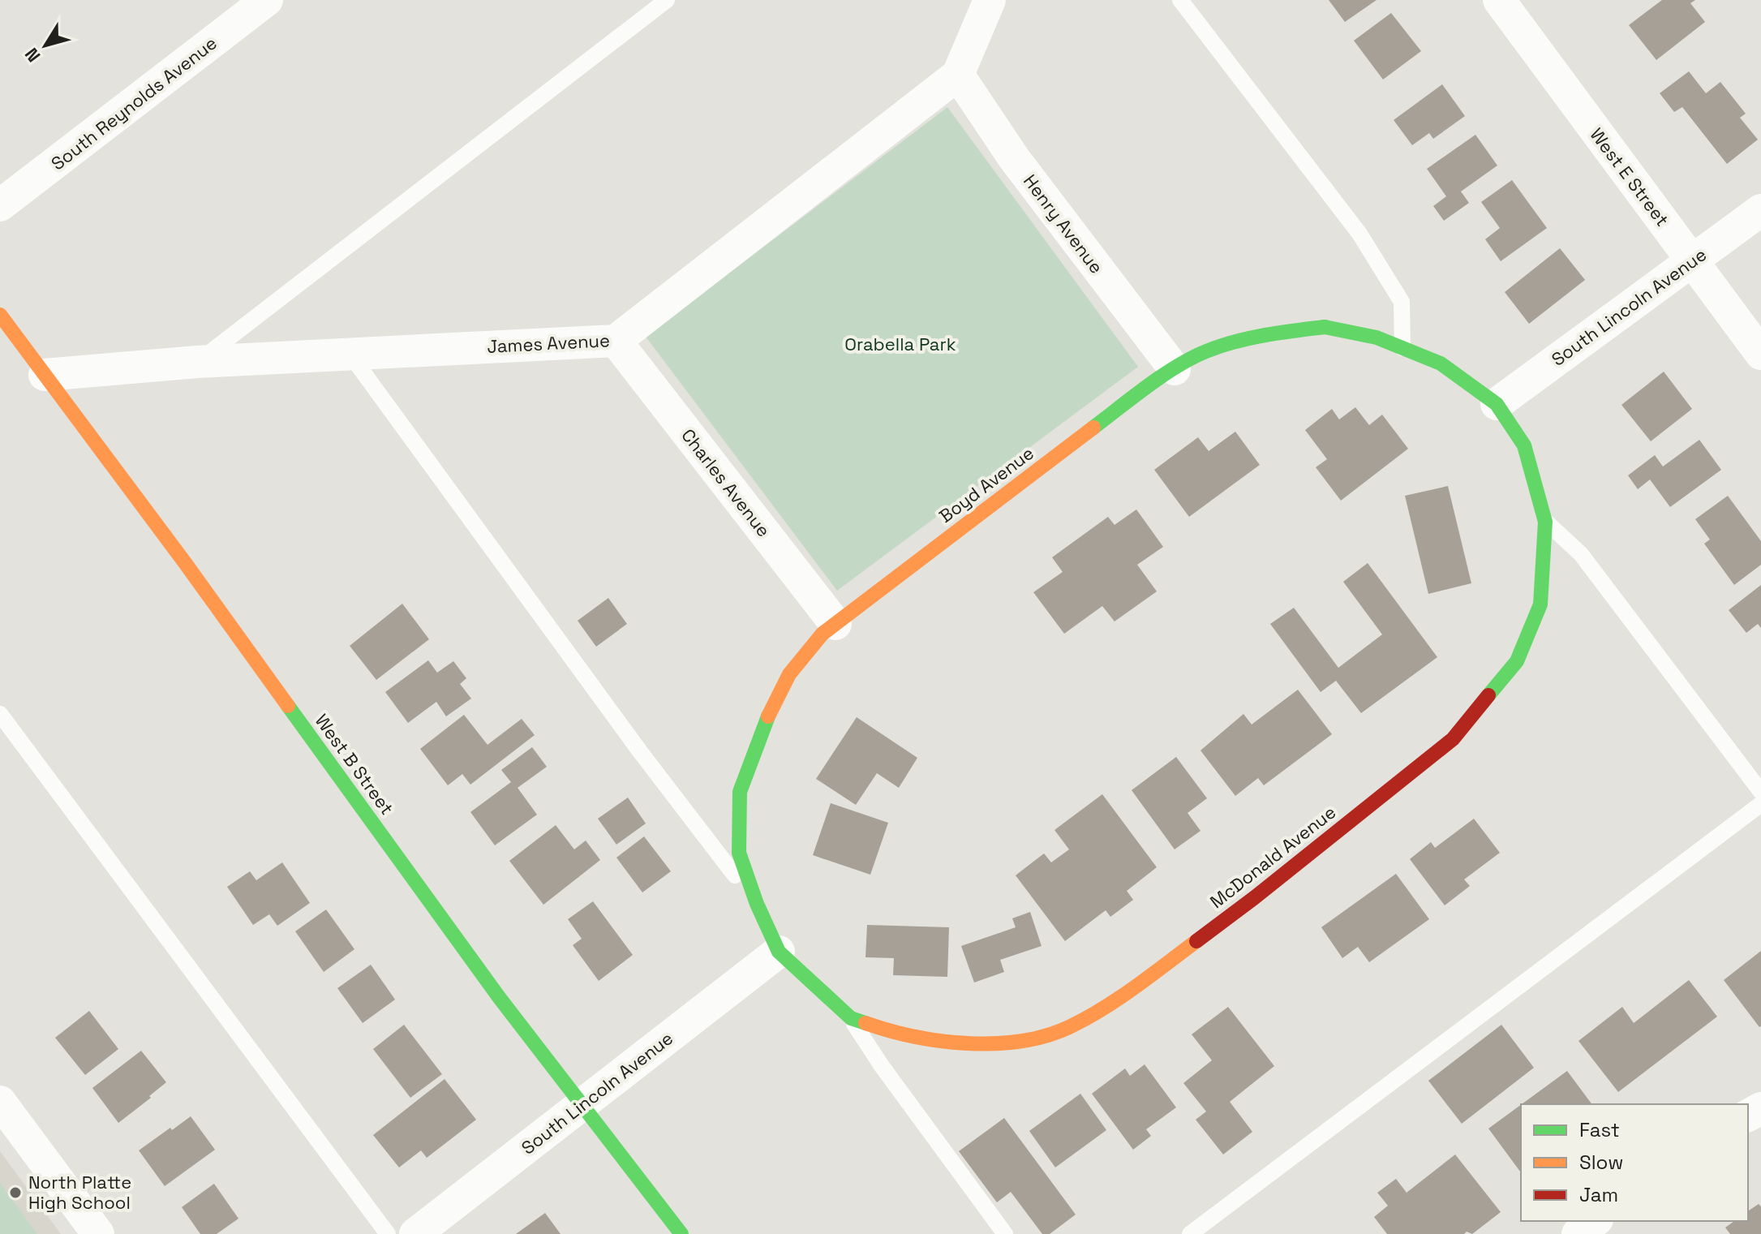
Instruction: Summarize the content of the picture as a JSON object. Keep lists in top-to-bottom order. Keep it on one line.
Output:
{"streets":{"street":["South Reynolds Avenue","West E Street","Henry Avenue","South Lincoln Avenue","James Avenue","Charles Avenue","Boyd Avenue","West B Street","McDonald Avenue"]},"crossings":[["West E Street","South Lincoln Avenue"],["Henry Avenue","James Avenue"],["Henry Avenue","Boyd Avenue"],["South Lincoln Avenue","Boyd Avenue"],["South Lincoln Avenue","West B Street"],["South Lincoln Avenue","McDonald Avenue"],["James Avenue","Charles Avenue"],["James Avenue","West B Street"],["Charles Avenue","Boyd Avenue"],["Boyd Avenue","McDonald Avenue"]],"parks":["Orabella Park"],"places":["North Platte High School"],"legend":["Fast","Slow","Jam"],"north":"bottom left"}
